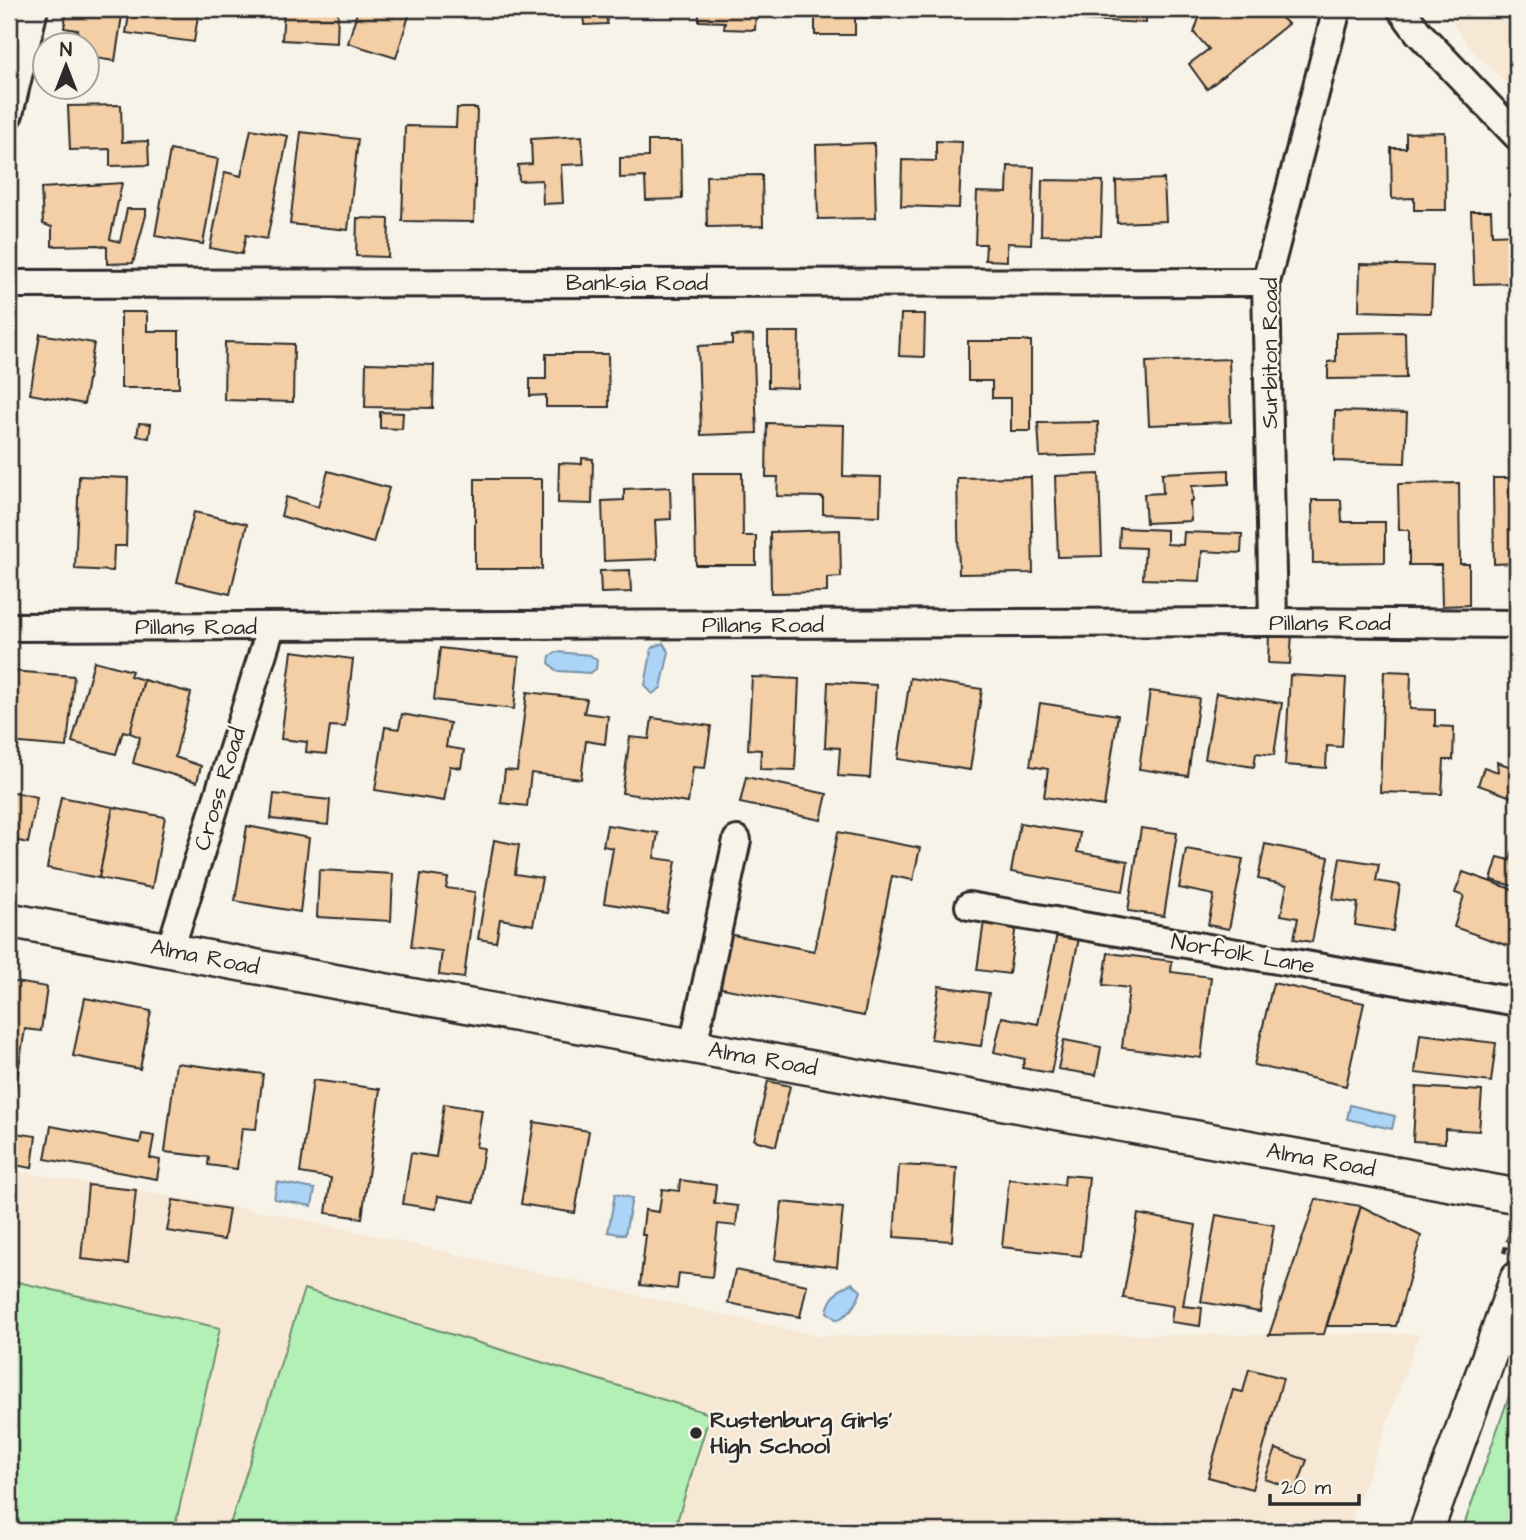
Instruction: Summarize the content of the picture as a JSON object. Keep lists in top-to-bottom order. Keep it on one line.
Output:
{"streets":{"street":["Banksia Road","Surbiton Road","Pillans Road","Cross Road","Norfolk Lane","Alma Road"]},"crossings":[["Banksia Road","Surbiton Road"],["Surbiton Road","Pillans Road"],["Pillans Road","Cross Road"],["Cross Road","Alma Road"]],"places":["Rustenburg Girls' High School"],"scale_bar":"20 m","north":"top"}
